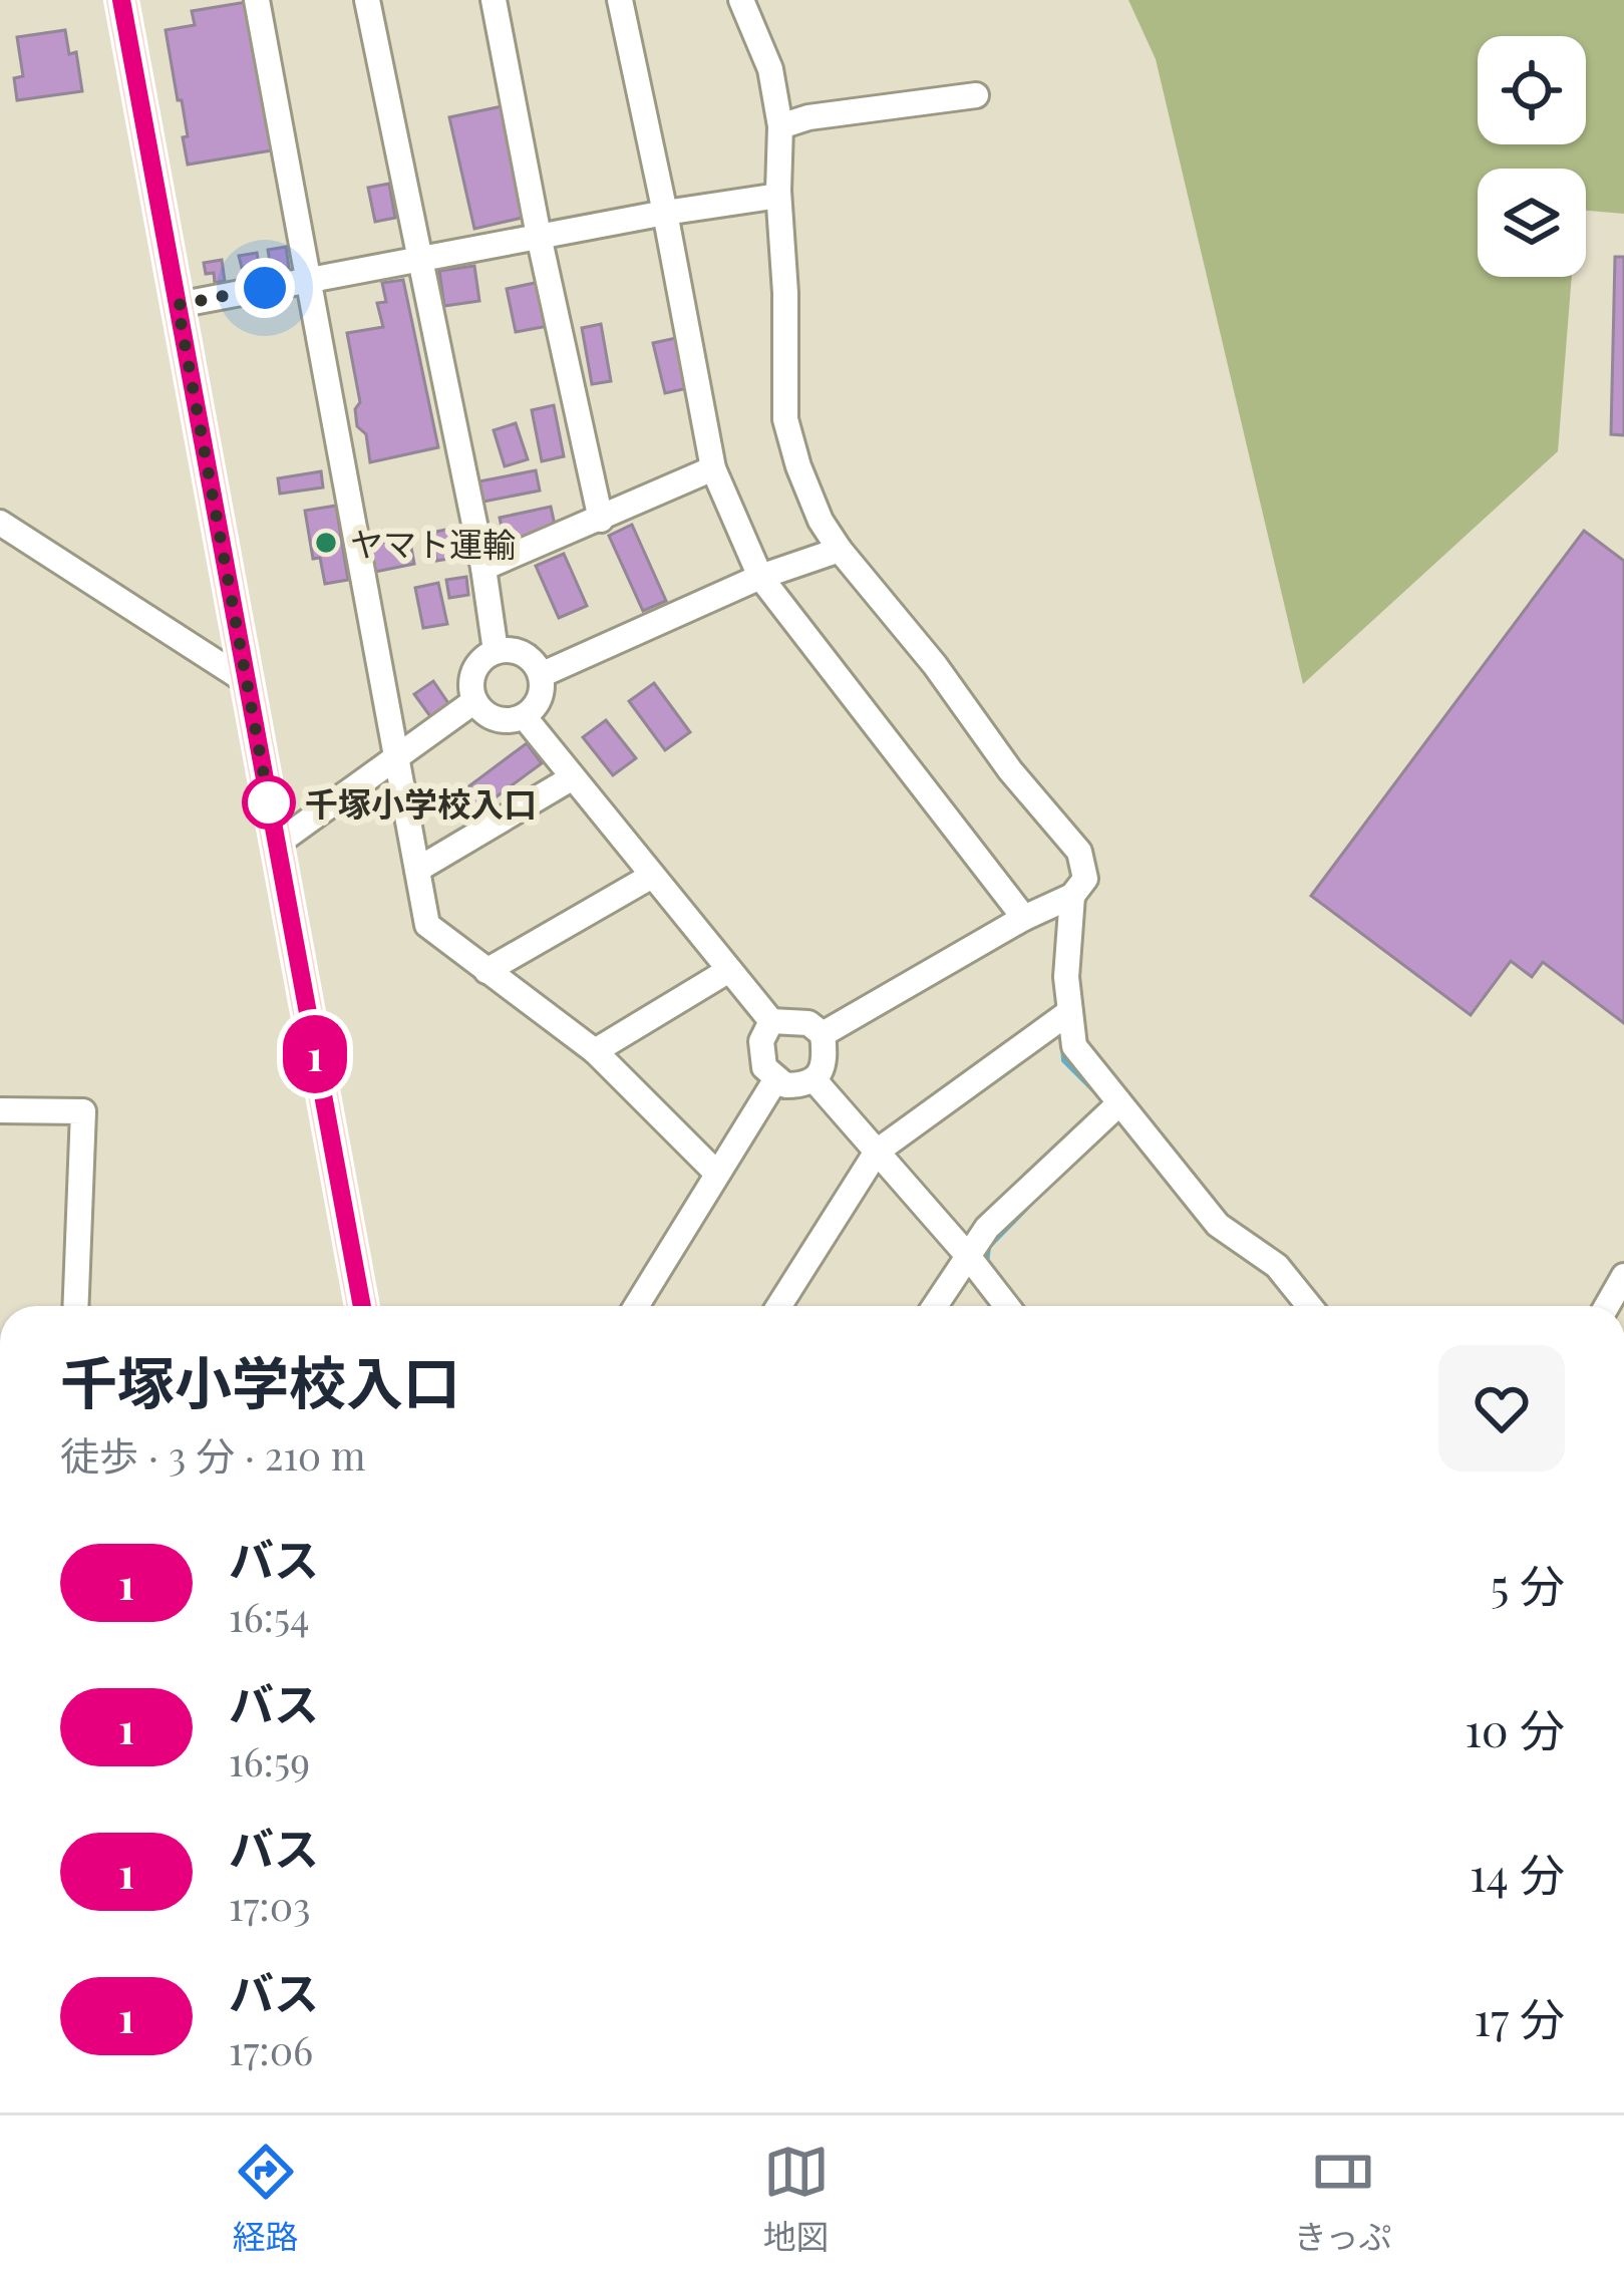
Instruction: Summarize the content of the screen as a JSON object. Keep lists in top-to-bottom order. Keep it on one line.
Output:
{"places":["ヤマト運輸","千塚小学校入口"],"lines":["bus line 1"],"page":{"on_map":"1","heading":["千塚小学校入口","徒歩 · 3 分 · 210 m"],"list":[{"mark":"1","name":"バス","note":"16:54","value":"5 分"},{"mark":"1","name":"バス","note":"16:59","value":"10 分"},{"mark":"1","name":"バス","note":"17:03","value":"14 分"},{"mark":"1","name":"バス","note":"17:06","value":"17 分"}],"tabs":["経路","地図","きっぷ"]}}
